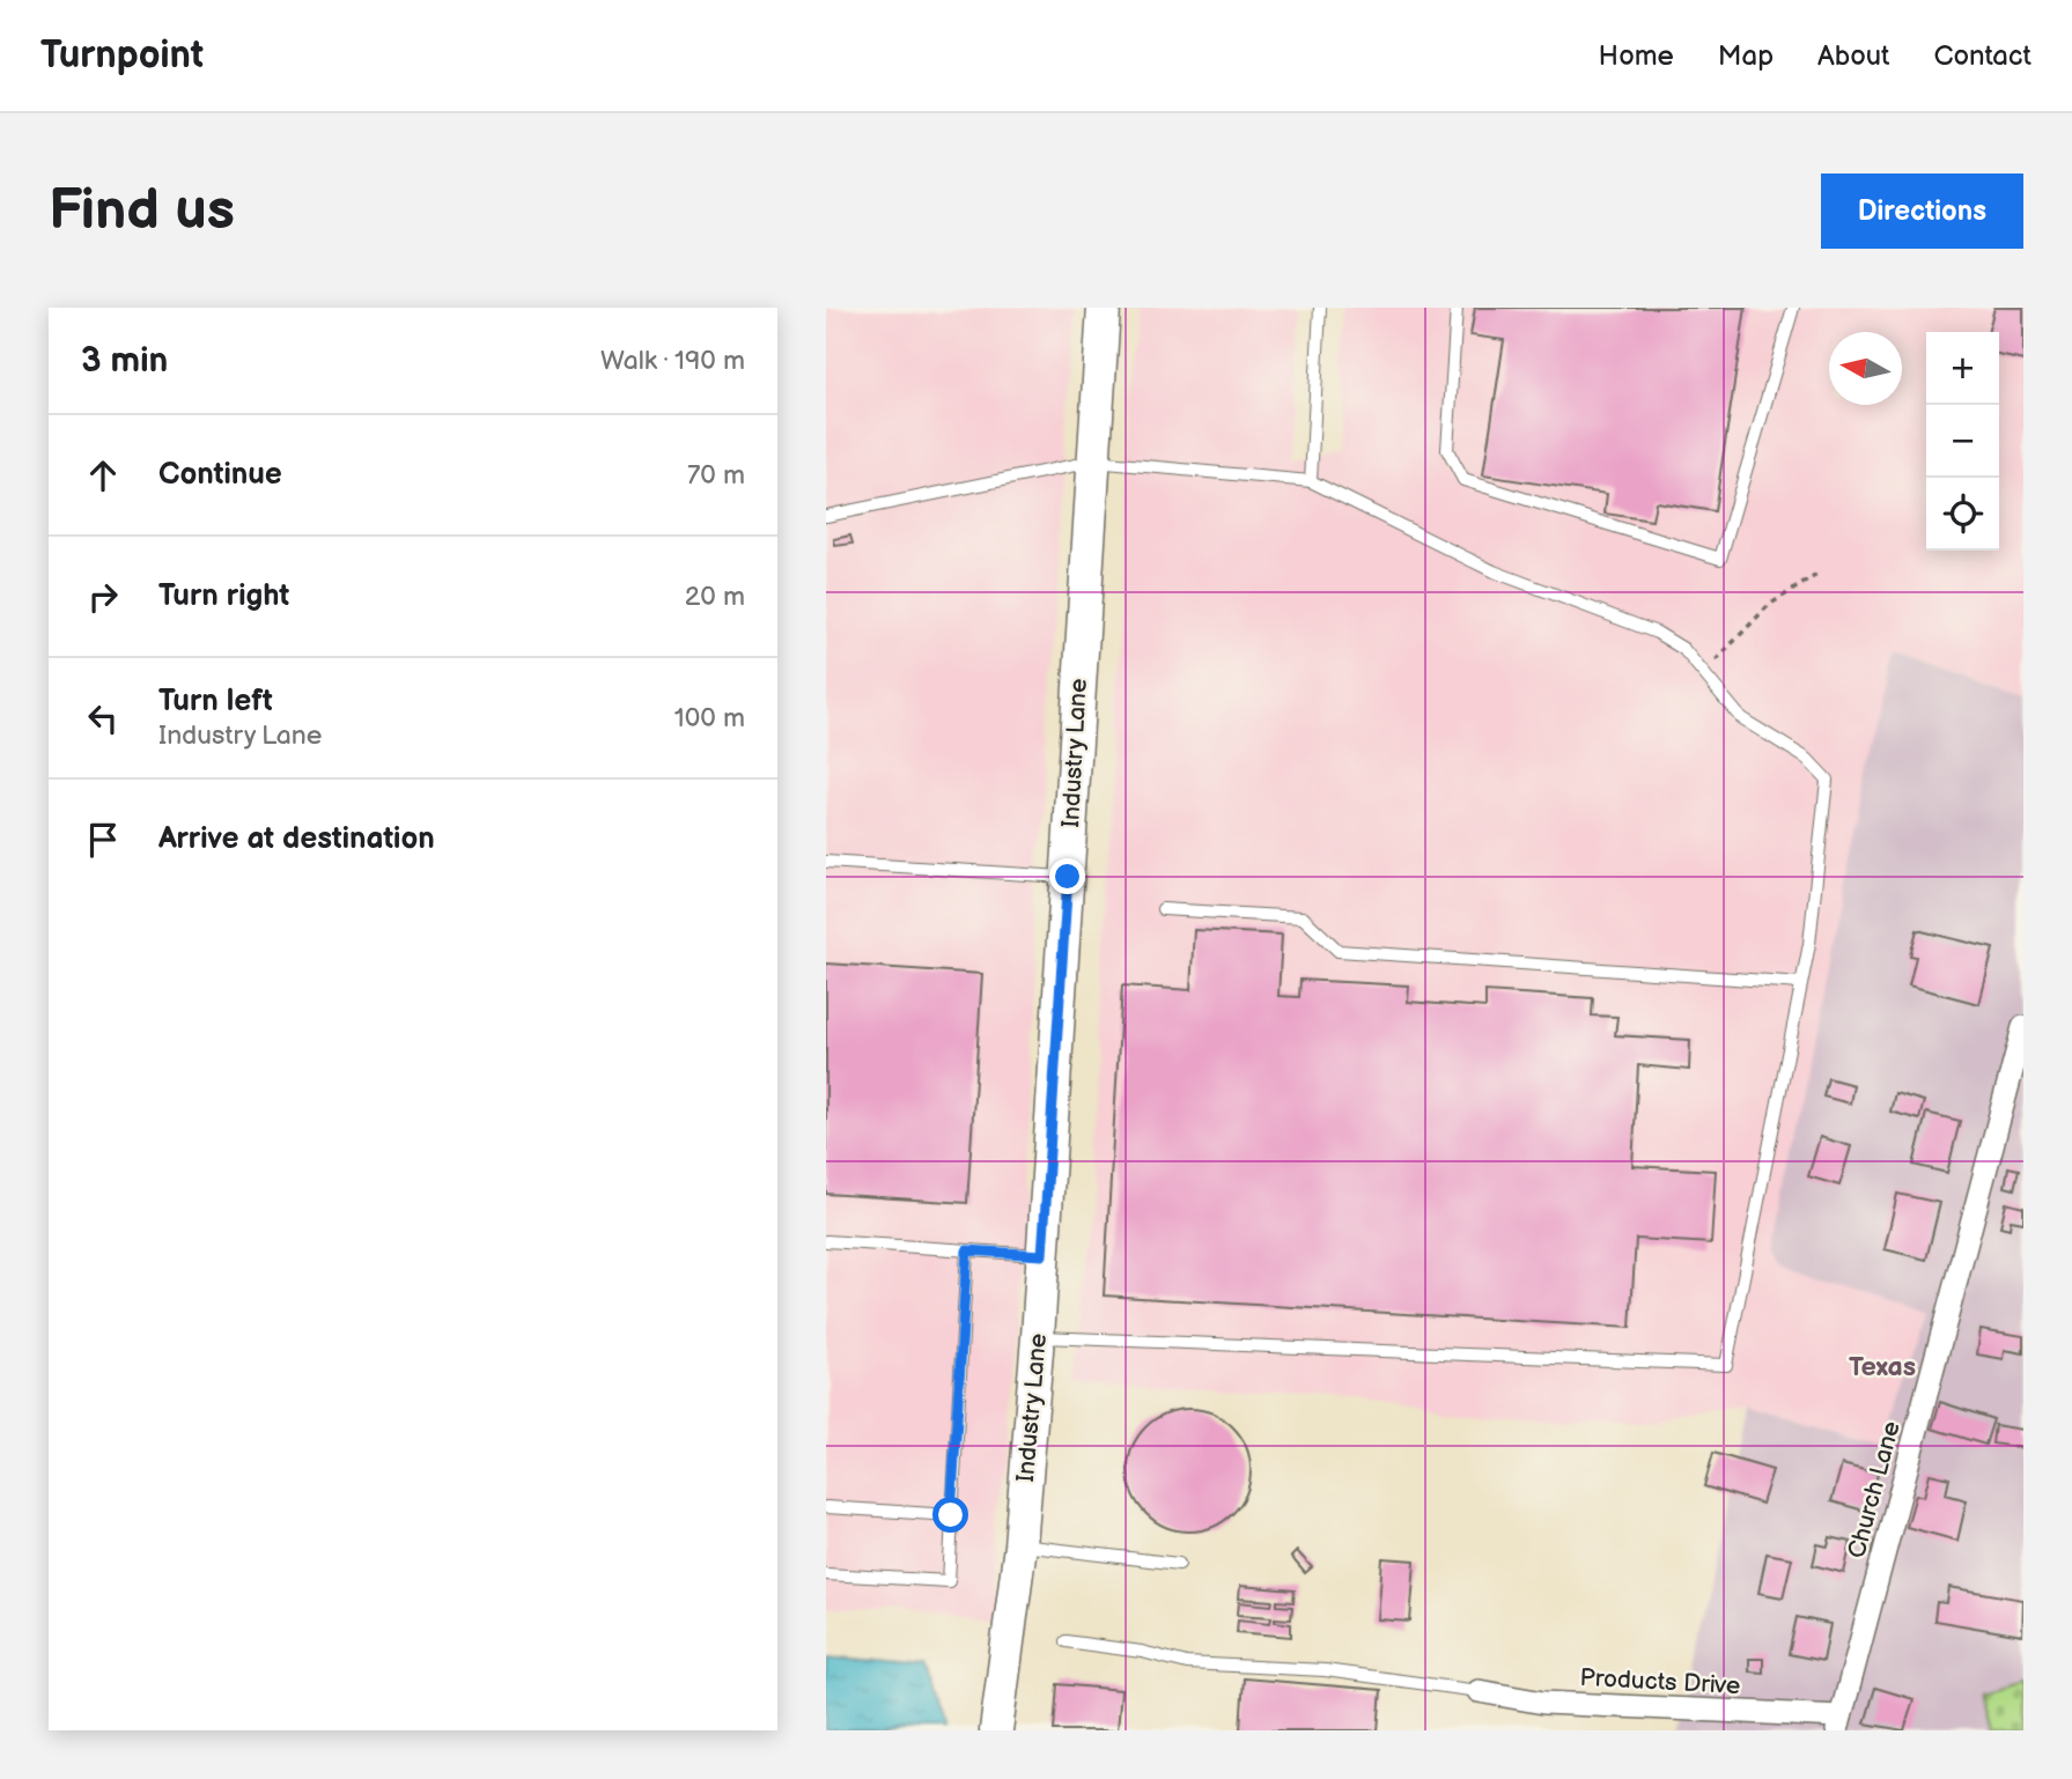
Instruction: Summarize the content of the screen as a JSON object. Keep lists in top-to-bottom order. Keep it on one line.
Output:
{"streets":{"street":["Industry Lane","Church Lane","Products Drive"]},"crossings":[["Church Lane","Products Drive"]],"districts":["Texas"],"north":"left","page":{"header":"Turnpoint","nav":["Home","Map","About","Contact"],"buttons":"Directions","title":"Find us","heading":["3 min","Walk · 190 m"],"map_buttons":["+","−"],"list":[["Continue","70 m"],["Turn right","20 m"],["Turn left","Industry Lane","100 m"],"Arrive at destination"]}}
